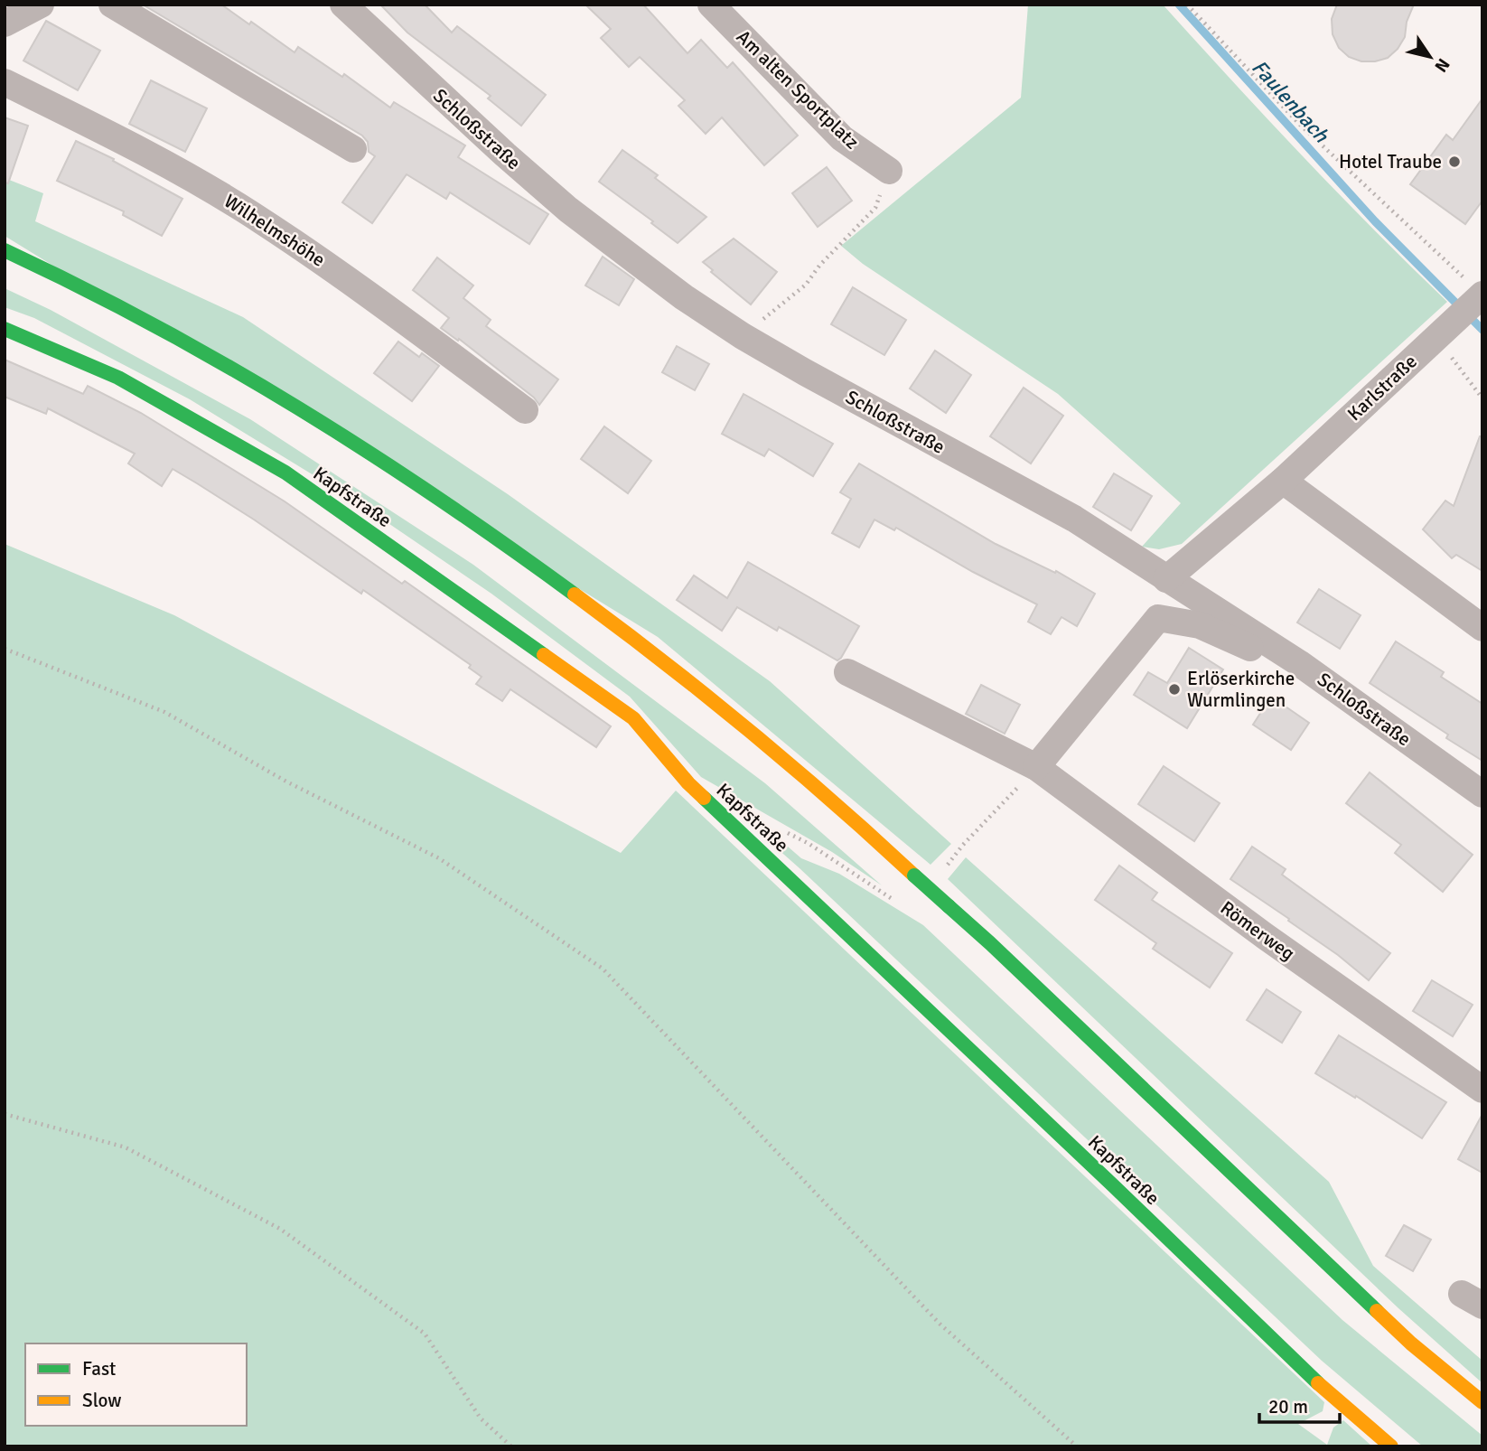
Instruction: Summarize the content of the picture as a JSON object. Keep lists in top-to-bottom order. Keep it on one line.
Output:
{"streets":{"main road":["Kapfstraße"],"street":["Am alten Sportplatz","Schloßstraße","Wilhelmshöhe","Karlstraße","Römerweg"]},"crossings":[["Schloßstraße","Karlstraße"]],"water":["Faulenbach"],"places":["Hotel Traube","Erlöserkirche Wurmlingen"],"legend":["Fast","Slow"],"scale_bar":"20 m","north":"bottom right"}
